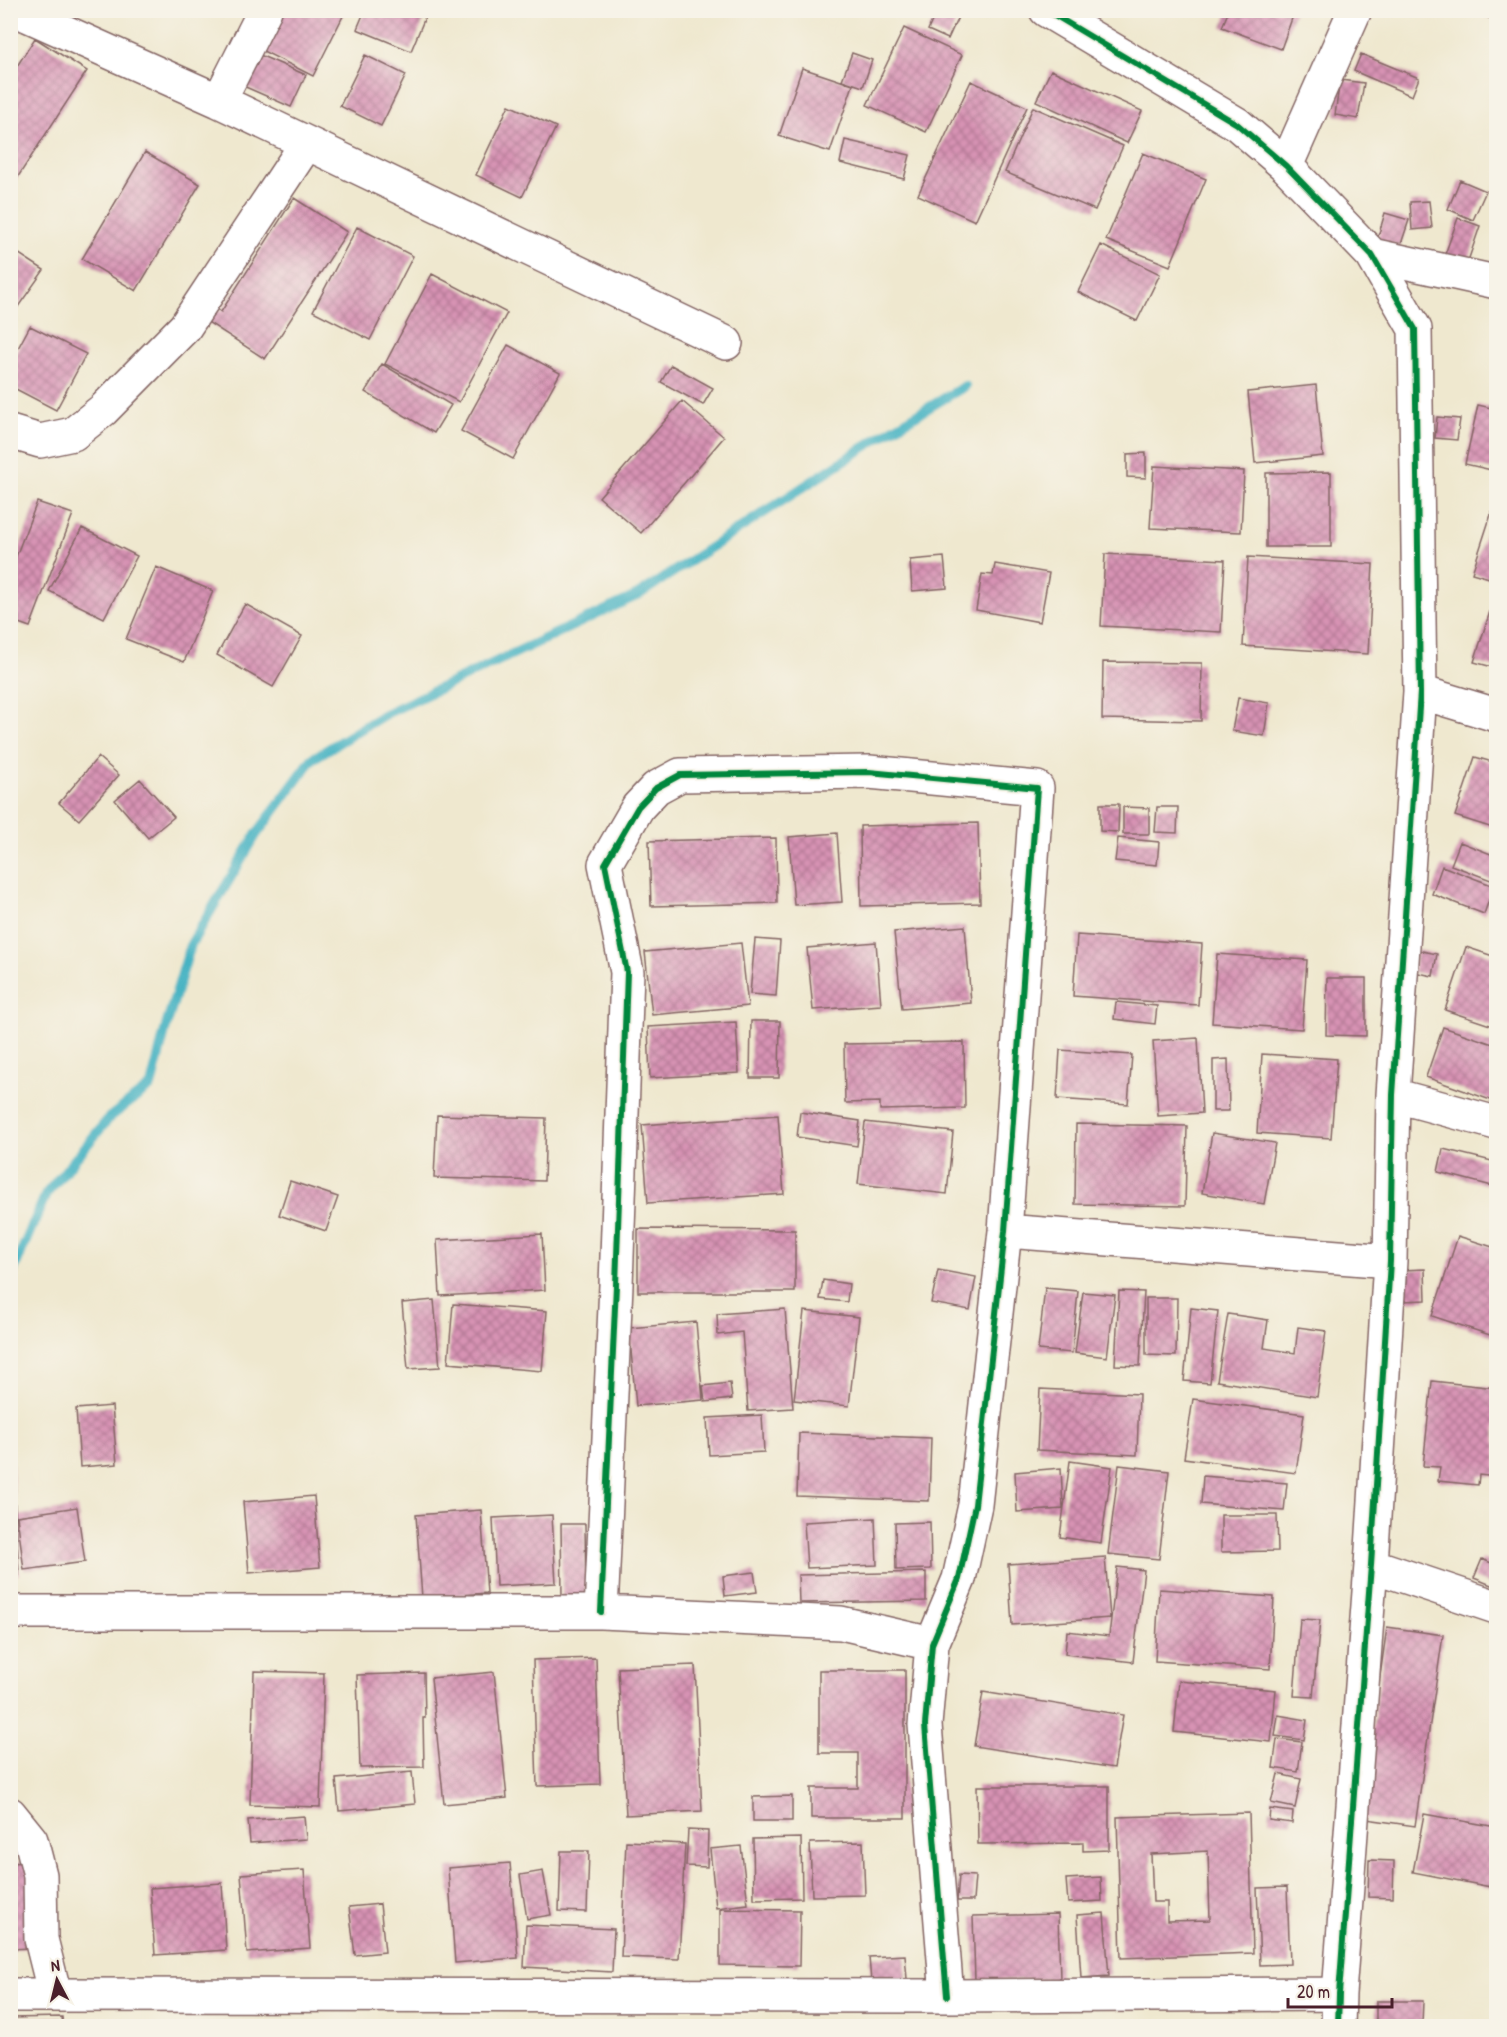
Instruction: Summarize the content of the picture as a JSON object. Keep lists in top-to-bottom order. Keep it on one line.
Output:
{"scale_bar":"20 m","north":"top"}
